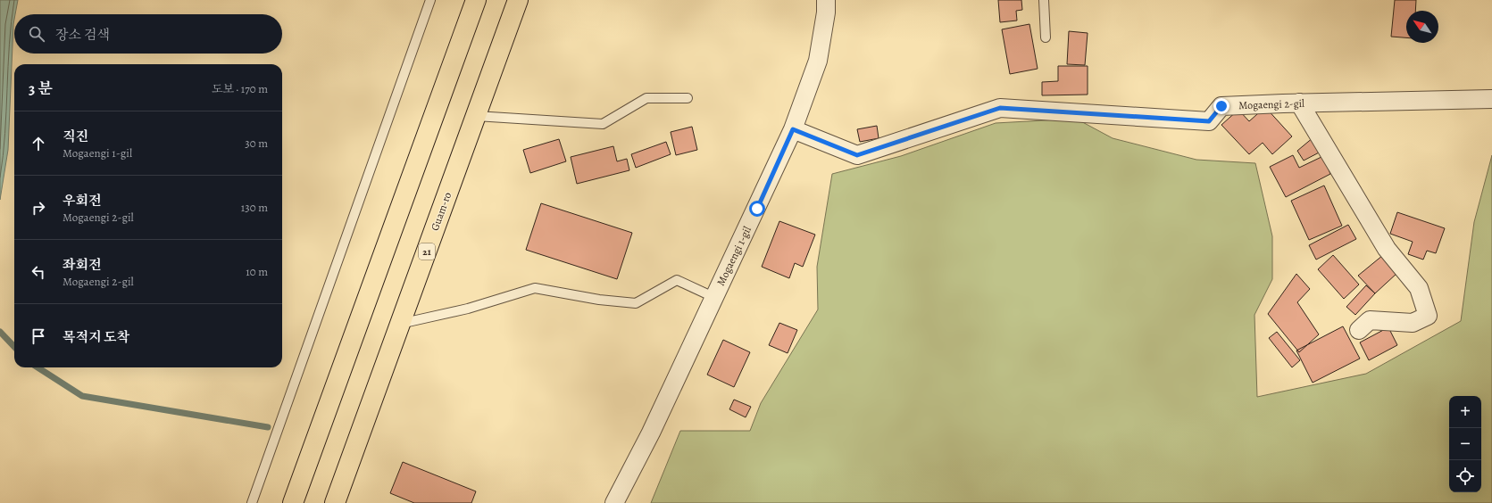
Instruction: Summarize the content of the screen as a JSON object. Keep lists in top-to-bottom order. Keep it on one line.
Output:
{"streets":{"main road":["Guam-ro","21"],"street":["Mogaengi 2-gil","Mogaengi 1-gil"]},"crossings":[["Mogaengi 2-gil","Mogaengi 1-gil"]],"north":"top left","page":{"search":"장소 검색","heading":["3 분","도보 · 170 m"],"list":[["직진","Mogaengi 1-gil","30 m"],["우회전","Mogaengi 2-gil","130 m"],["좌회전","Mogaengi 2-gil","10 m"],"목적지 도착"],"map_buttons":["+","−"]}}
